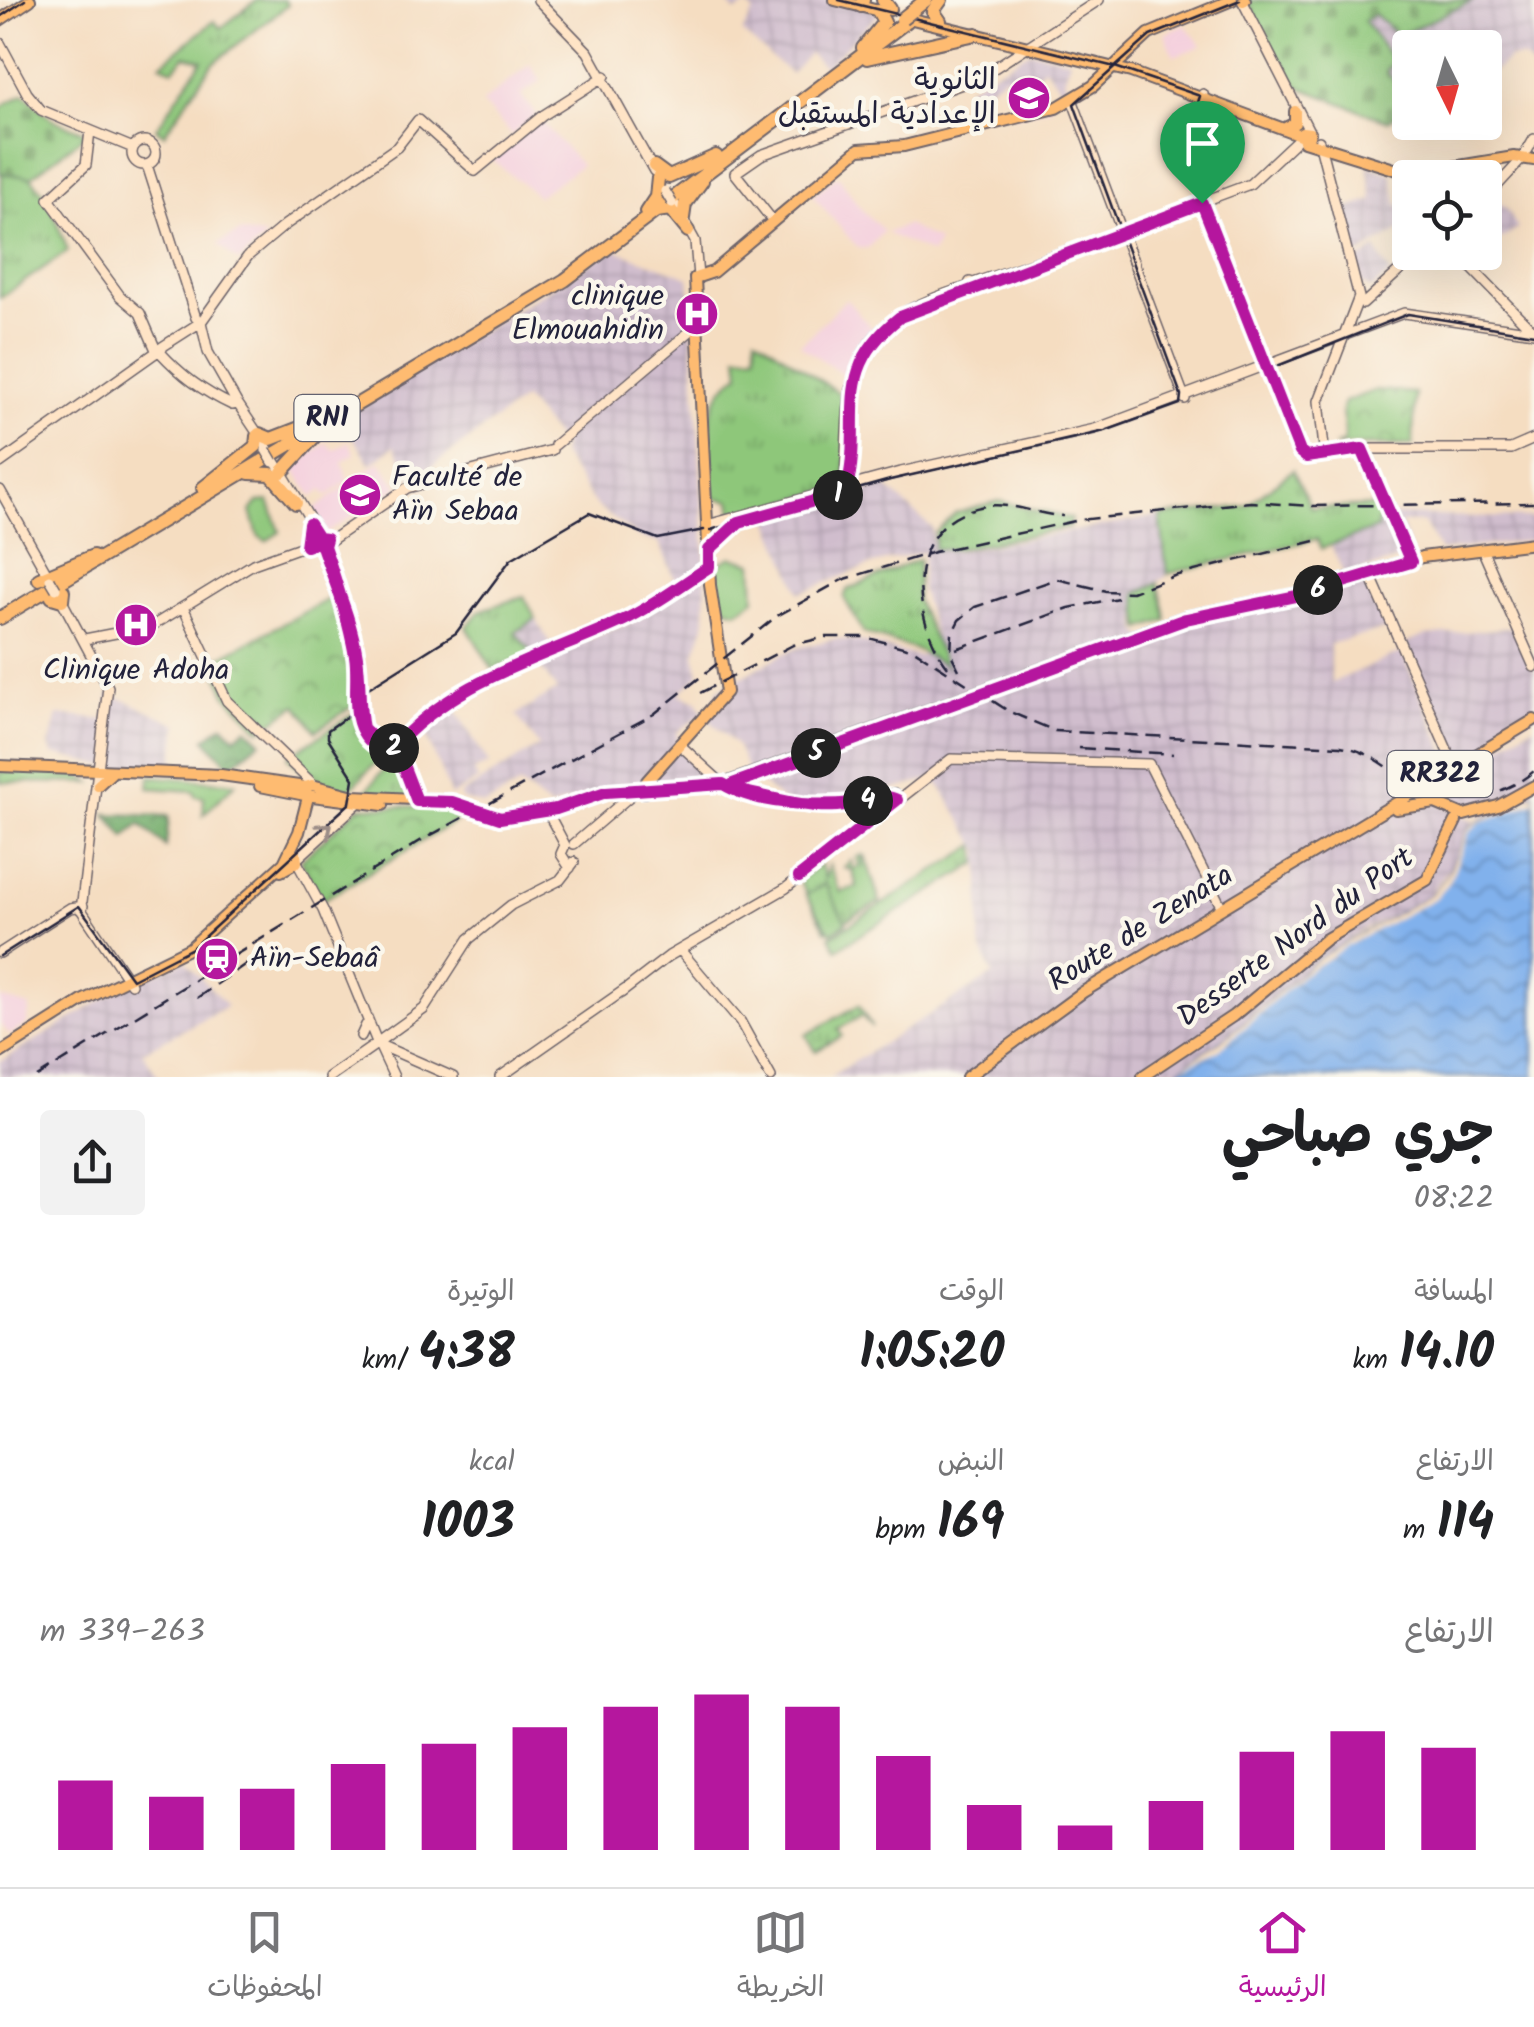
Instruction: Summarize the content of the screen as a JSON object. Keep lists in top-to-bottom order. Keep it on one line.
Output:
{"streets":{"highway":["RN1"],"main road":["RR322","Route de Zenata","Desserte Nord du Port"]},"crossings":[["RR322","Route de Zenata"]],"places":{"school or university":["الثانوية الإعدادية المستقبل","Faculté de Aïn Sebaa"],"hospital":["clinique Elmouahidin","Clinique Adoha"],"station":["Aïn-Sebaâ"]},"north":"bottom","page":{"pins":["1","6","2","5","4"],"heading":["جري صباحي","08:22"],"stats":[["المسافة","14.10 km"],["الوقت","1:05:20"],["الوتيرة","4:38 /km"],["الارتفاع","114 m"],["النبض","169 bpm"],["kcal","1003"]],"chart":["الارتفاع","263–339 m"],"tabs":["الرئيسية","الخريطة","المحفوظات"]}}
